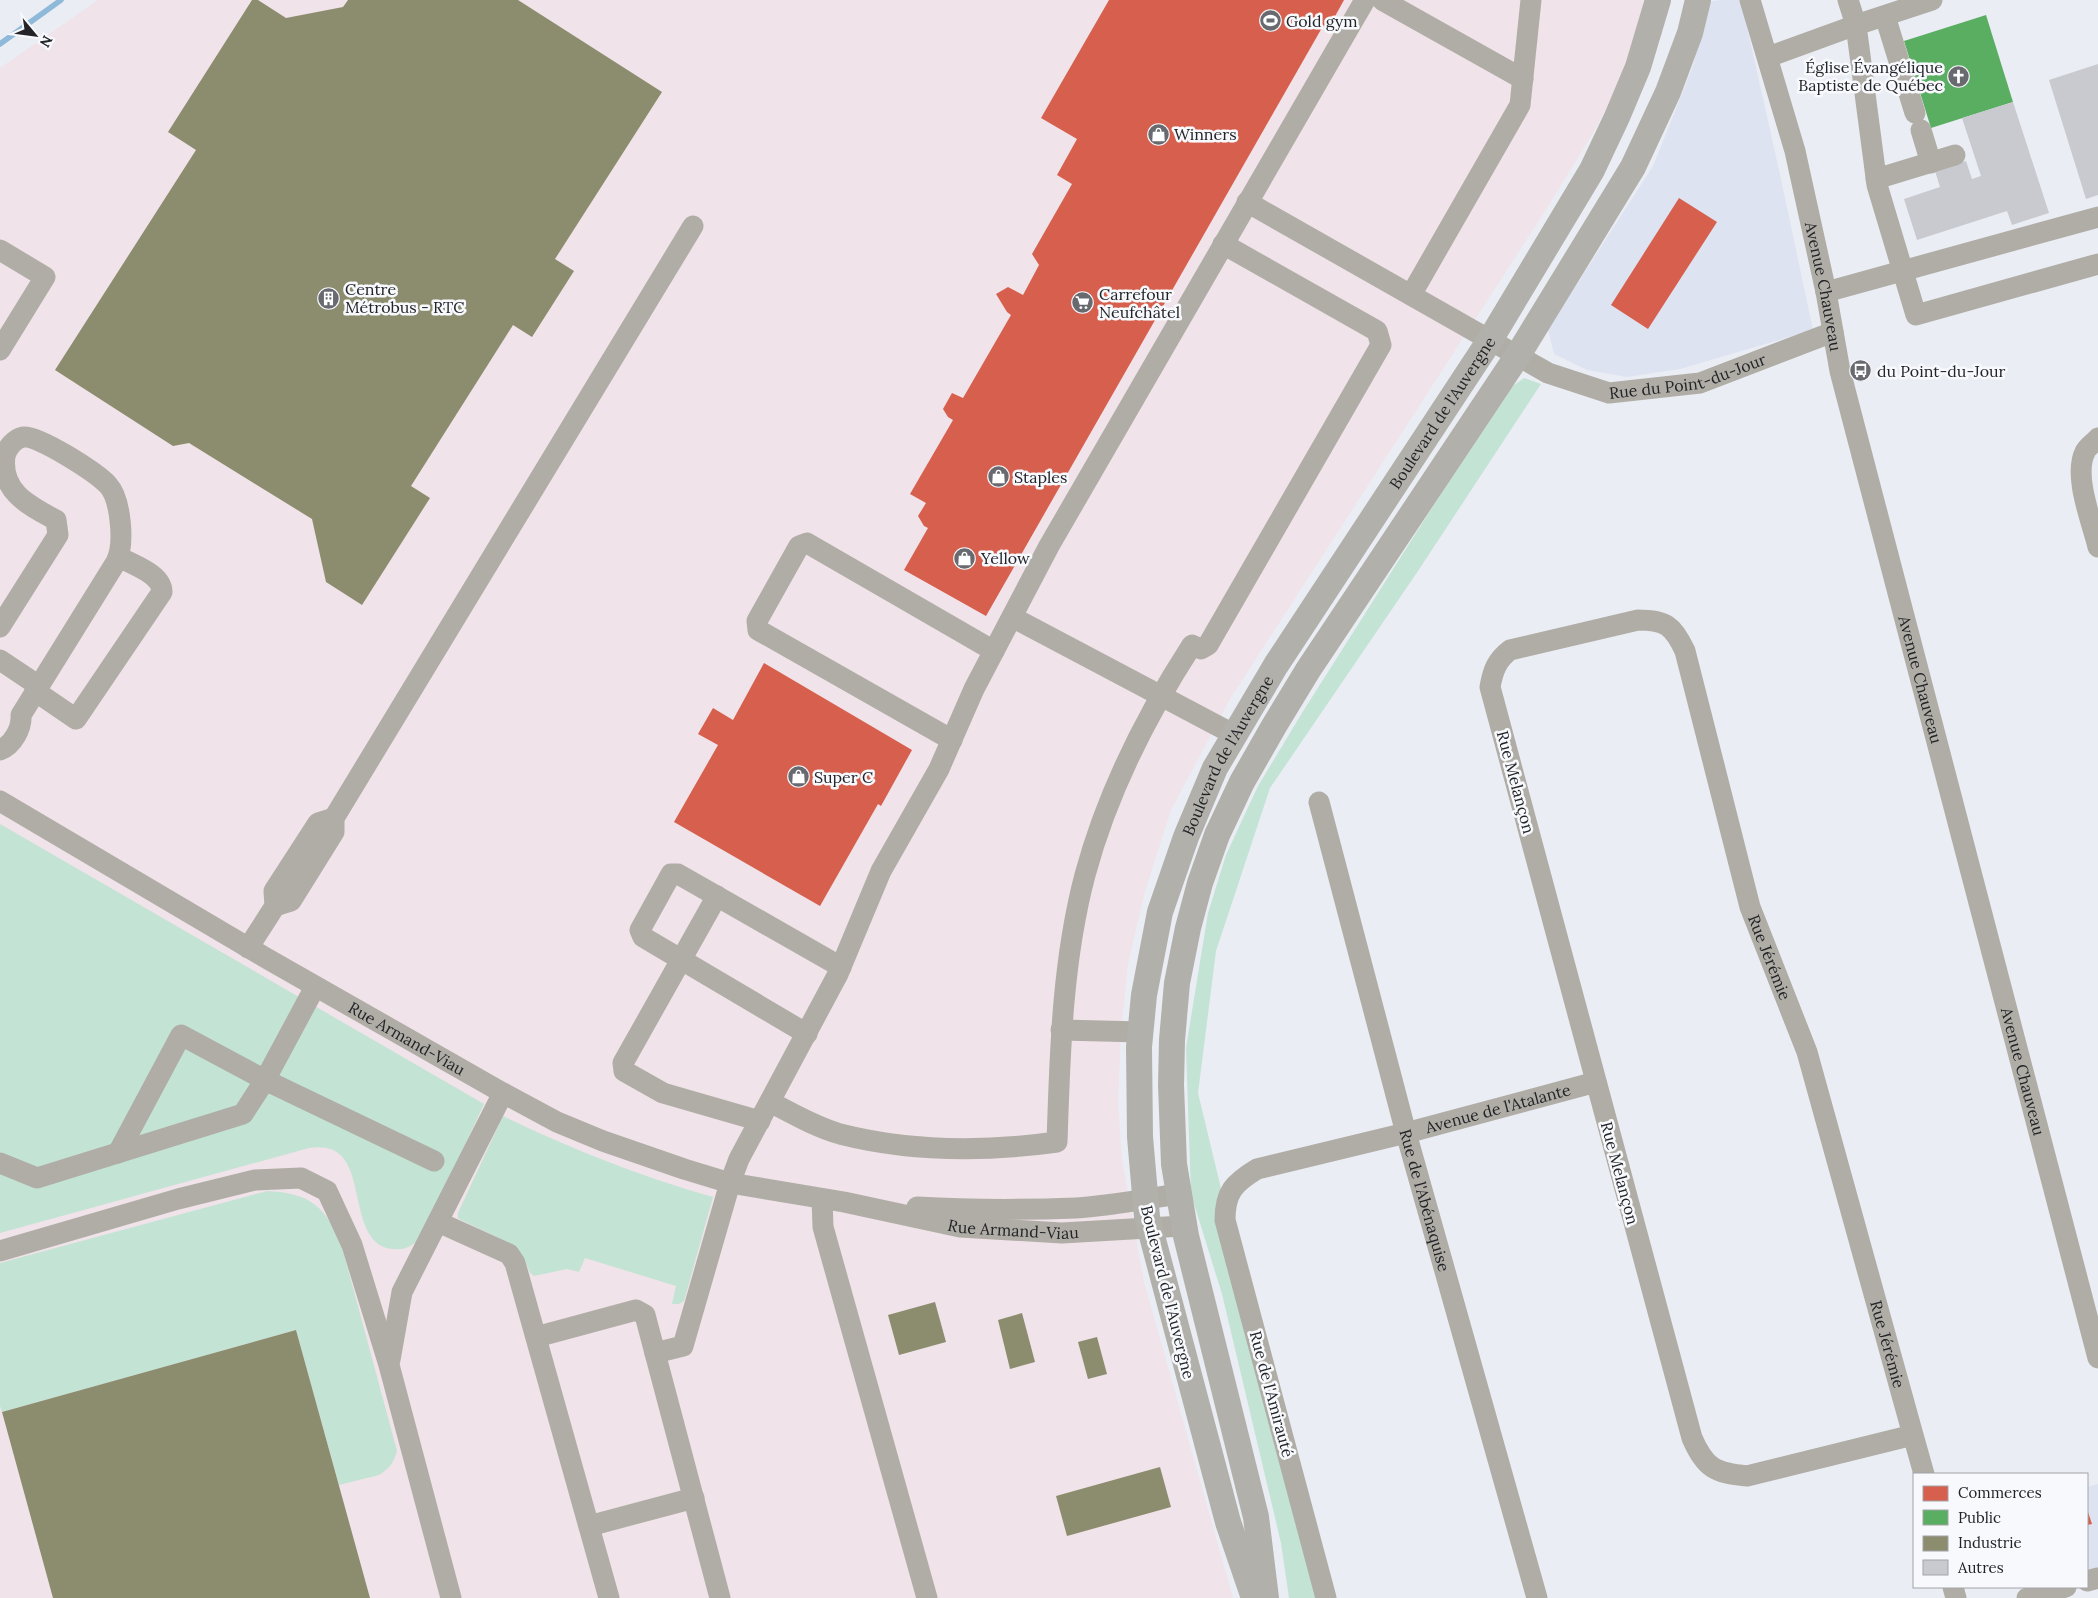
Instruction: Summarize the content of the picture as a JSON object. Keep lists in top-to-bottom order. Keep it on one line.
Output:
{"streets":{"main road":["Boulevard de l'Auvergne"],"street":["Avenue Chauveau","Rue du Point-du-Jour","Rue Melançon","Rue Jérémie","Rue Armand-Viau","Avenue de l'Atalante","Rue de l'Abénaquise","Rue de l'Amirauté"]},"crossings":[["Avenue Chauveau","Rue du Point-du-Jour"],["Rue du Point-du-Jour","Boulevard de l'Auvergne"],["Boulevard de l'Auvergne","Rue Armand-Viau"],["Rue Melançon","Rue Jérémie"],["Rue Melançon","Avenue de l'Atalante"],["Avenue de l'Atalante","Rue de l'Abénaquise"],["Avenue de l'Atalante","Rue de l'Amirauté"]],"places":{"sports":["Gold gym"],"church":["Église Évangélique Baptiste de Québec"],"shop":["Winners","Staples","Yellow","Super C"],"building":["Centre Métrobus - RTC"],"supermarket":["Carrefour Neufchâtel"],"bus stop":["du Point-du-Jour"]},"legend":["Commerces","Public","Industrie","Autres"],"north":"bottom right"}
